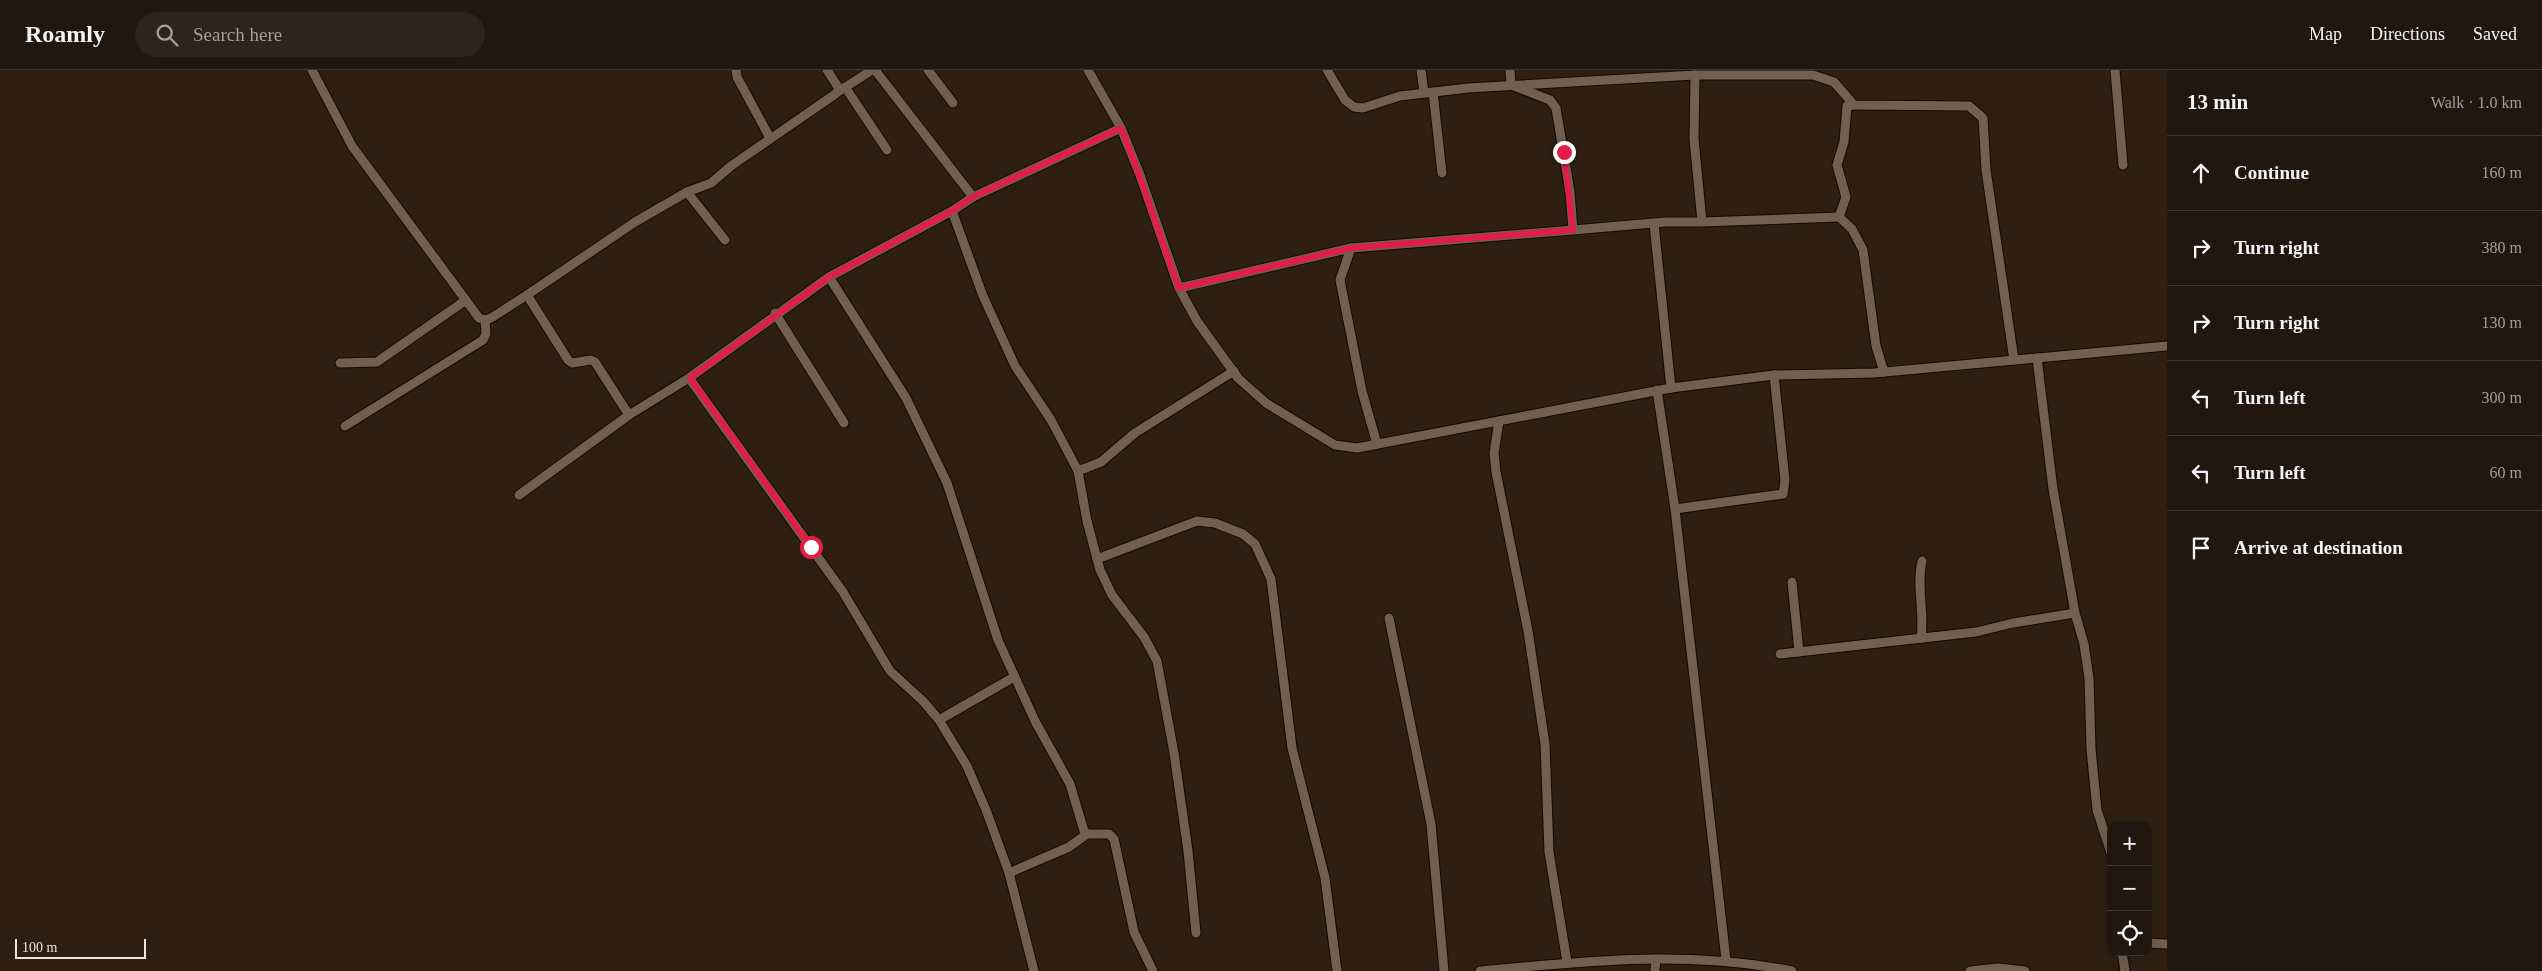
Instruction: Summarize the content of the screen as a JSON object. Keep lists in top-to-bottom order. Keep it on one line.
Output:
{"scale_bar":"100 m","page":{"header":"Roamly","search":"Search here","nav":["Map","Directions","Saved"],"heading":["13 min","Walk · 1.0 km"],"list":[["Continue","160 m"],["Turn right","380 m"],["Turn right","130 m"],["Turn left","300 m"],["Turn left","60 m"],"Arrive at destination"],"map_buttons":["+","−"],"scale":"100 m"}}
